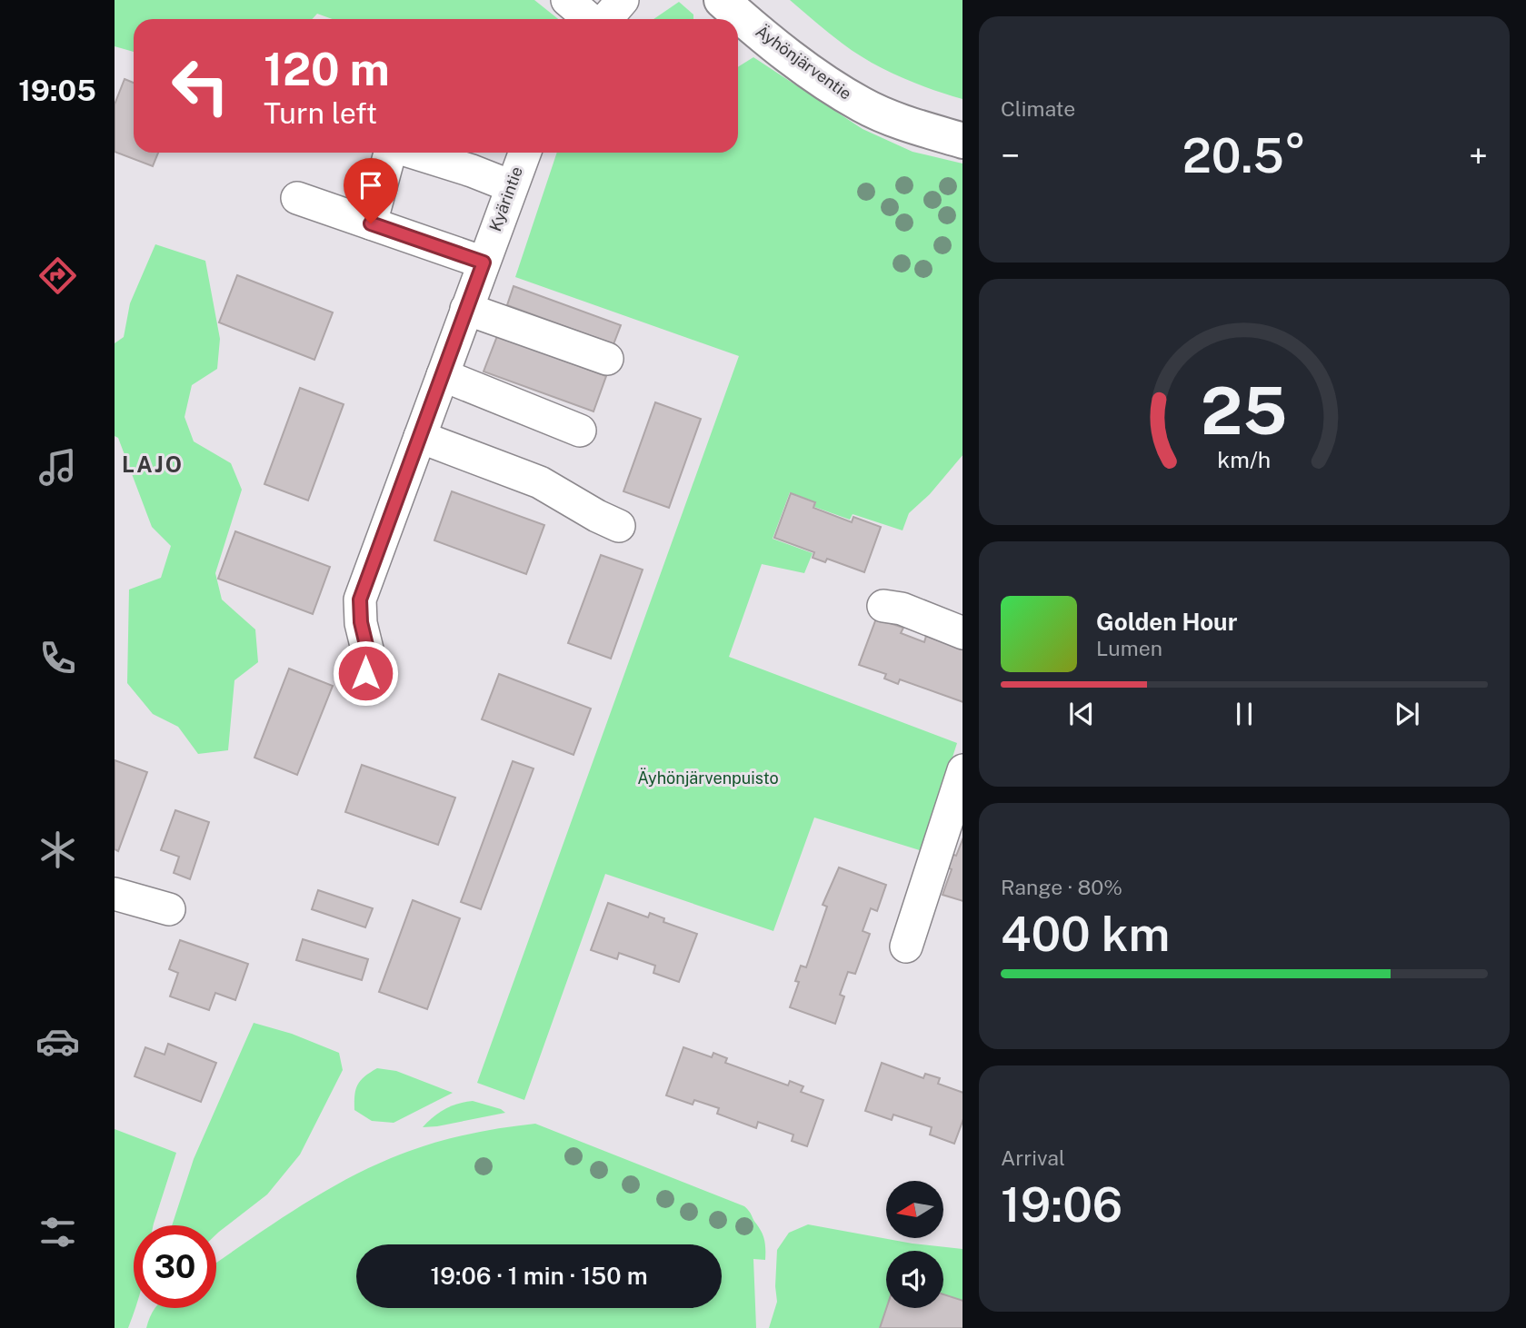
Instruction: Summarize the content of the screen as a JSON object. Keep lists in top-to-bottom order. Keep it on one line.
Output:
{"streets":{"main road":["Äyhönjärventie"],"street":["Kyärintie"]},"districts":["LAJO"],"parks":["Äyhönjärvenpuisto"],"north":"left","page":{"tabs":"19:05","tile":["Climate",["Range · 80%","400 km"],["Arrival","19:06"]],"turn":["120 m","Turn left"],"heat":["−","20.5°","+"],"song":["Golden Hour","Lumen"],"limit":"30","trip":"19:06 · 1 min · 150 m","gauge":["25","km/h"]}}
